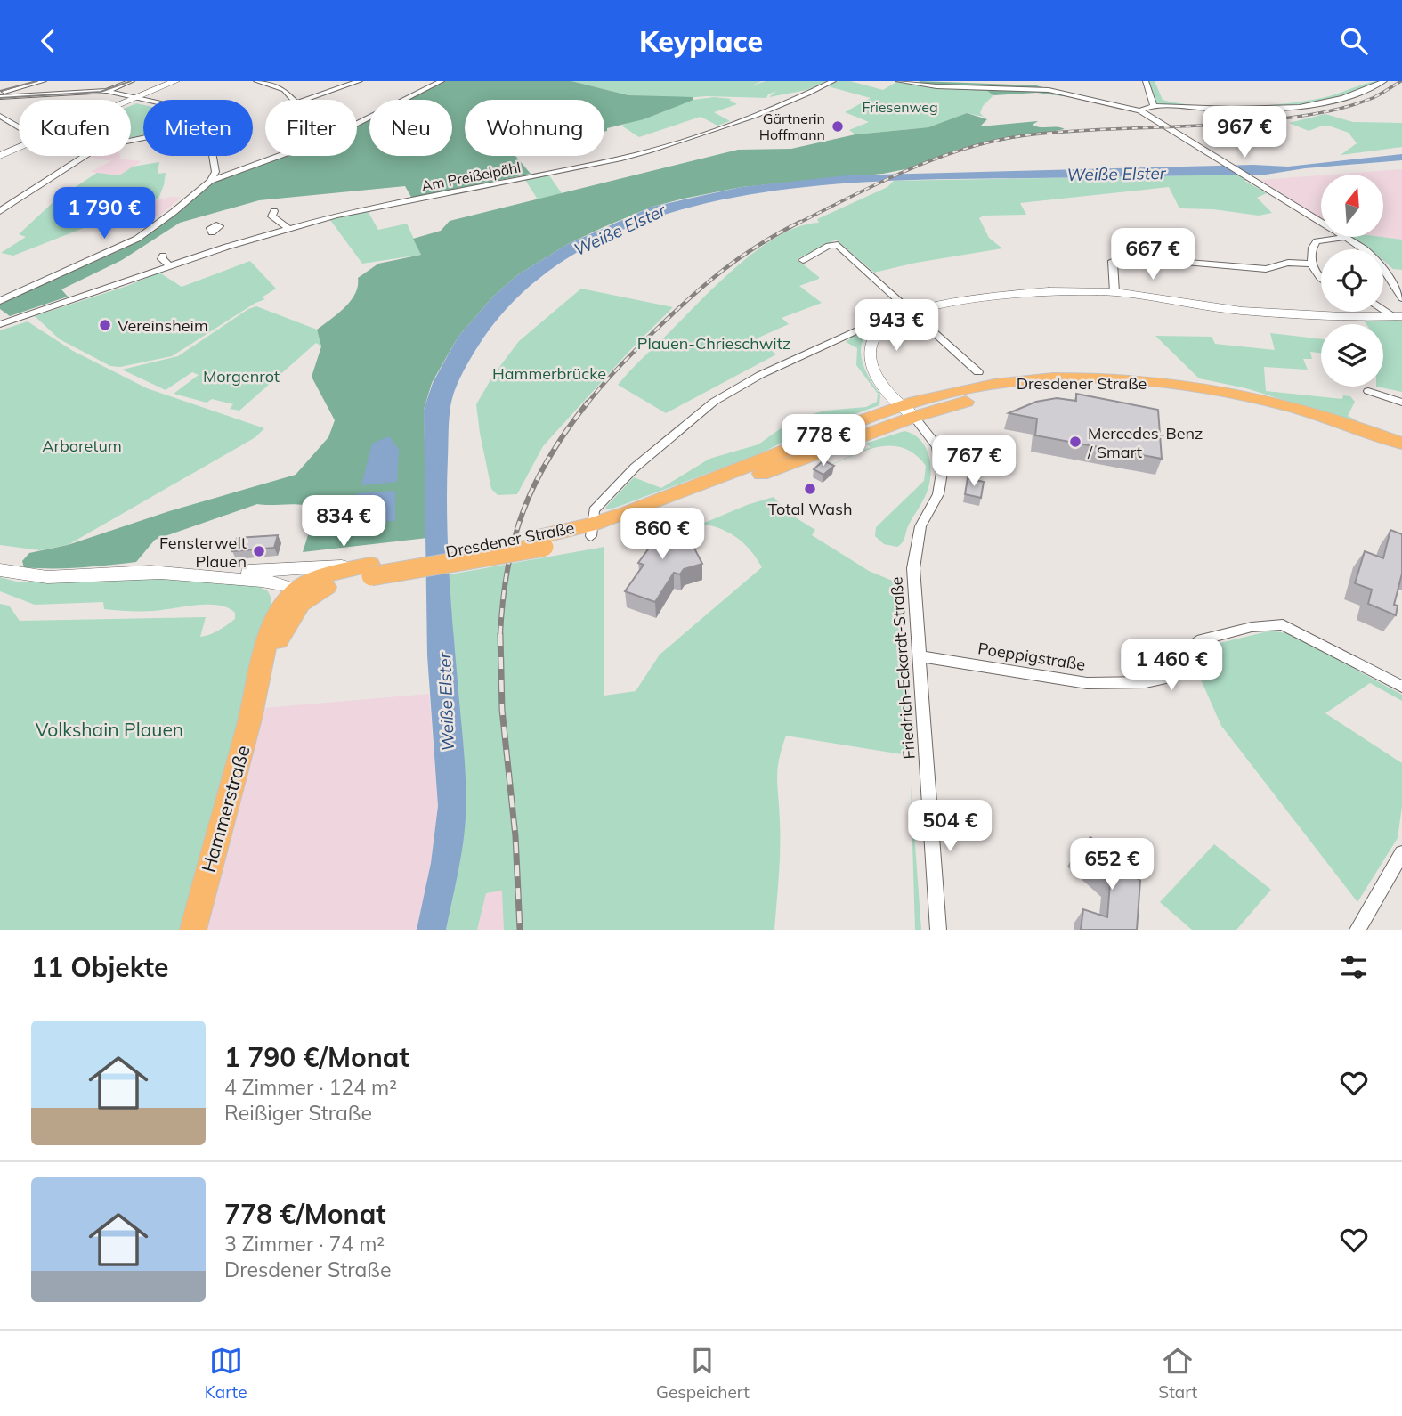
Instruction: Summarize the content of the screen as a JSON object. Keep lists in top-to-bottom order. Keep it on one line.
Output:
{"streets":{"main road":["Dresdener Straße","Hammerstraße"],"street":["Am Preißelpöhl","Poeppigstraße","Friedrich-Eckardt-Straße"]},"crossings":[["Dresdener Straße","Friedrich-Eckardt-Straße"],["Dresdener Straße","Hammerstraße"],["Poeppigstraße","Friedrich-Eckardt-Straße"]],"water":["Weiße Elster"],"parks":["Friesenweg","Plauen-Chrieschwitz","Hammerbrücke","Morgenrot","Arboretum","Volkshain Plauen"],"places":["Gärtnerin Hoffmann","Vereinsheim","Mercedes-Benz / Smart","Total Wash","Fensterwelt Plauen"],"north":"top","page":{"header":"Keyplace","chip":["Kaufen","Mieten","Filter","Neu","Wohnung"],"price":["967 €","1 790 €","667 €","943 €","778 €","767 €","834 €","860 €","1 460 €","504 €","652 €"],"heading":"11 Objekte","list":[{"name":"1 790 €/Monat","note":"4 Zimmer · 124 m² · Reißiger Straße"},{"name":"778 €/Monat","note":"3 Zimmer · 74 m² · Dresdener Straße"}],"tabs":["Karte","Gespeichert","Start"]}}
